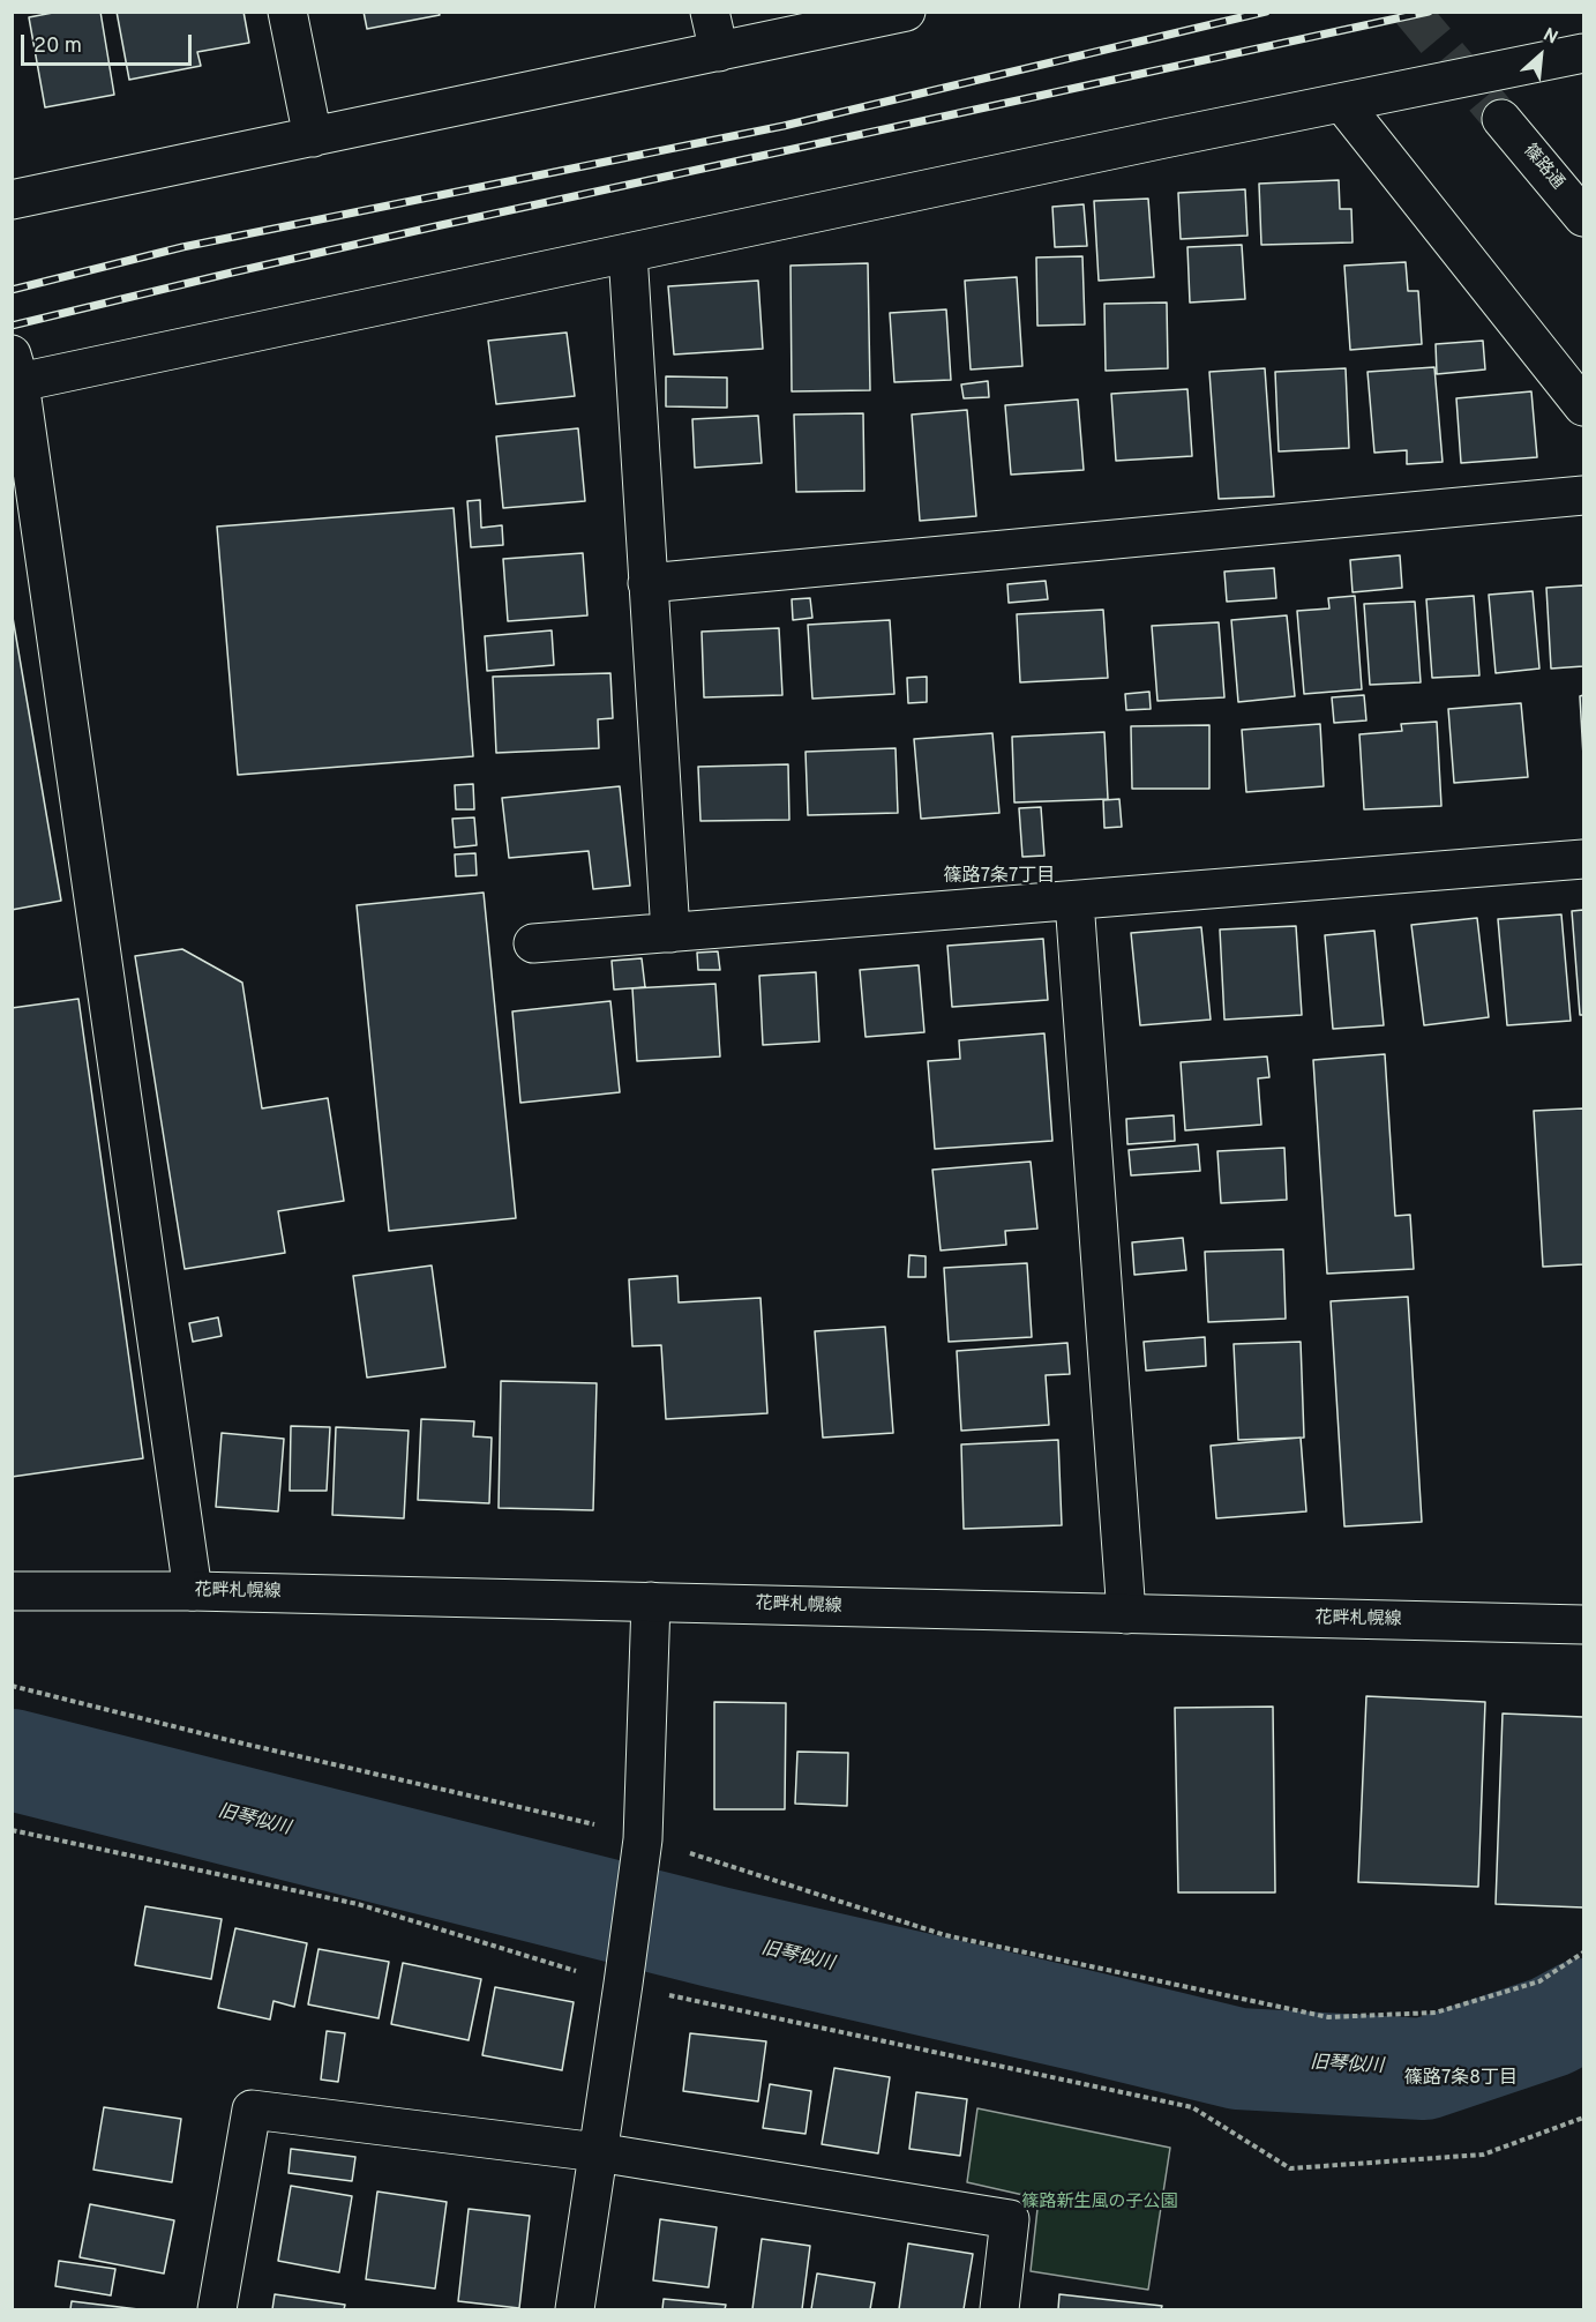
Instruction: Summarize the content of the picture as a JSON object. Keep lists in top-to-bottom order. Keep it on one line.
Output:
{"streets":{"street":["篠路通","花畔札幌線"]},"districts":["篠路7条7丁目","篠路7条8丁目"],"water":["旧琴似川"],"parks":["篠路新生風の子公園"],"scale_bar":"20 m","north":"top right"}
